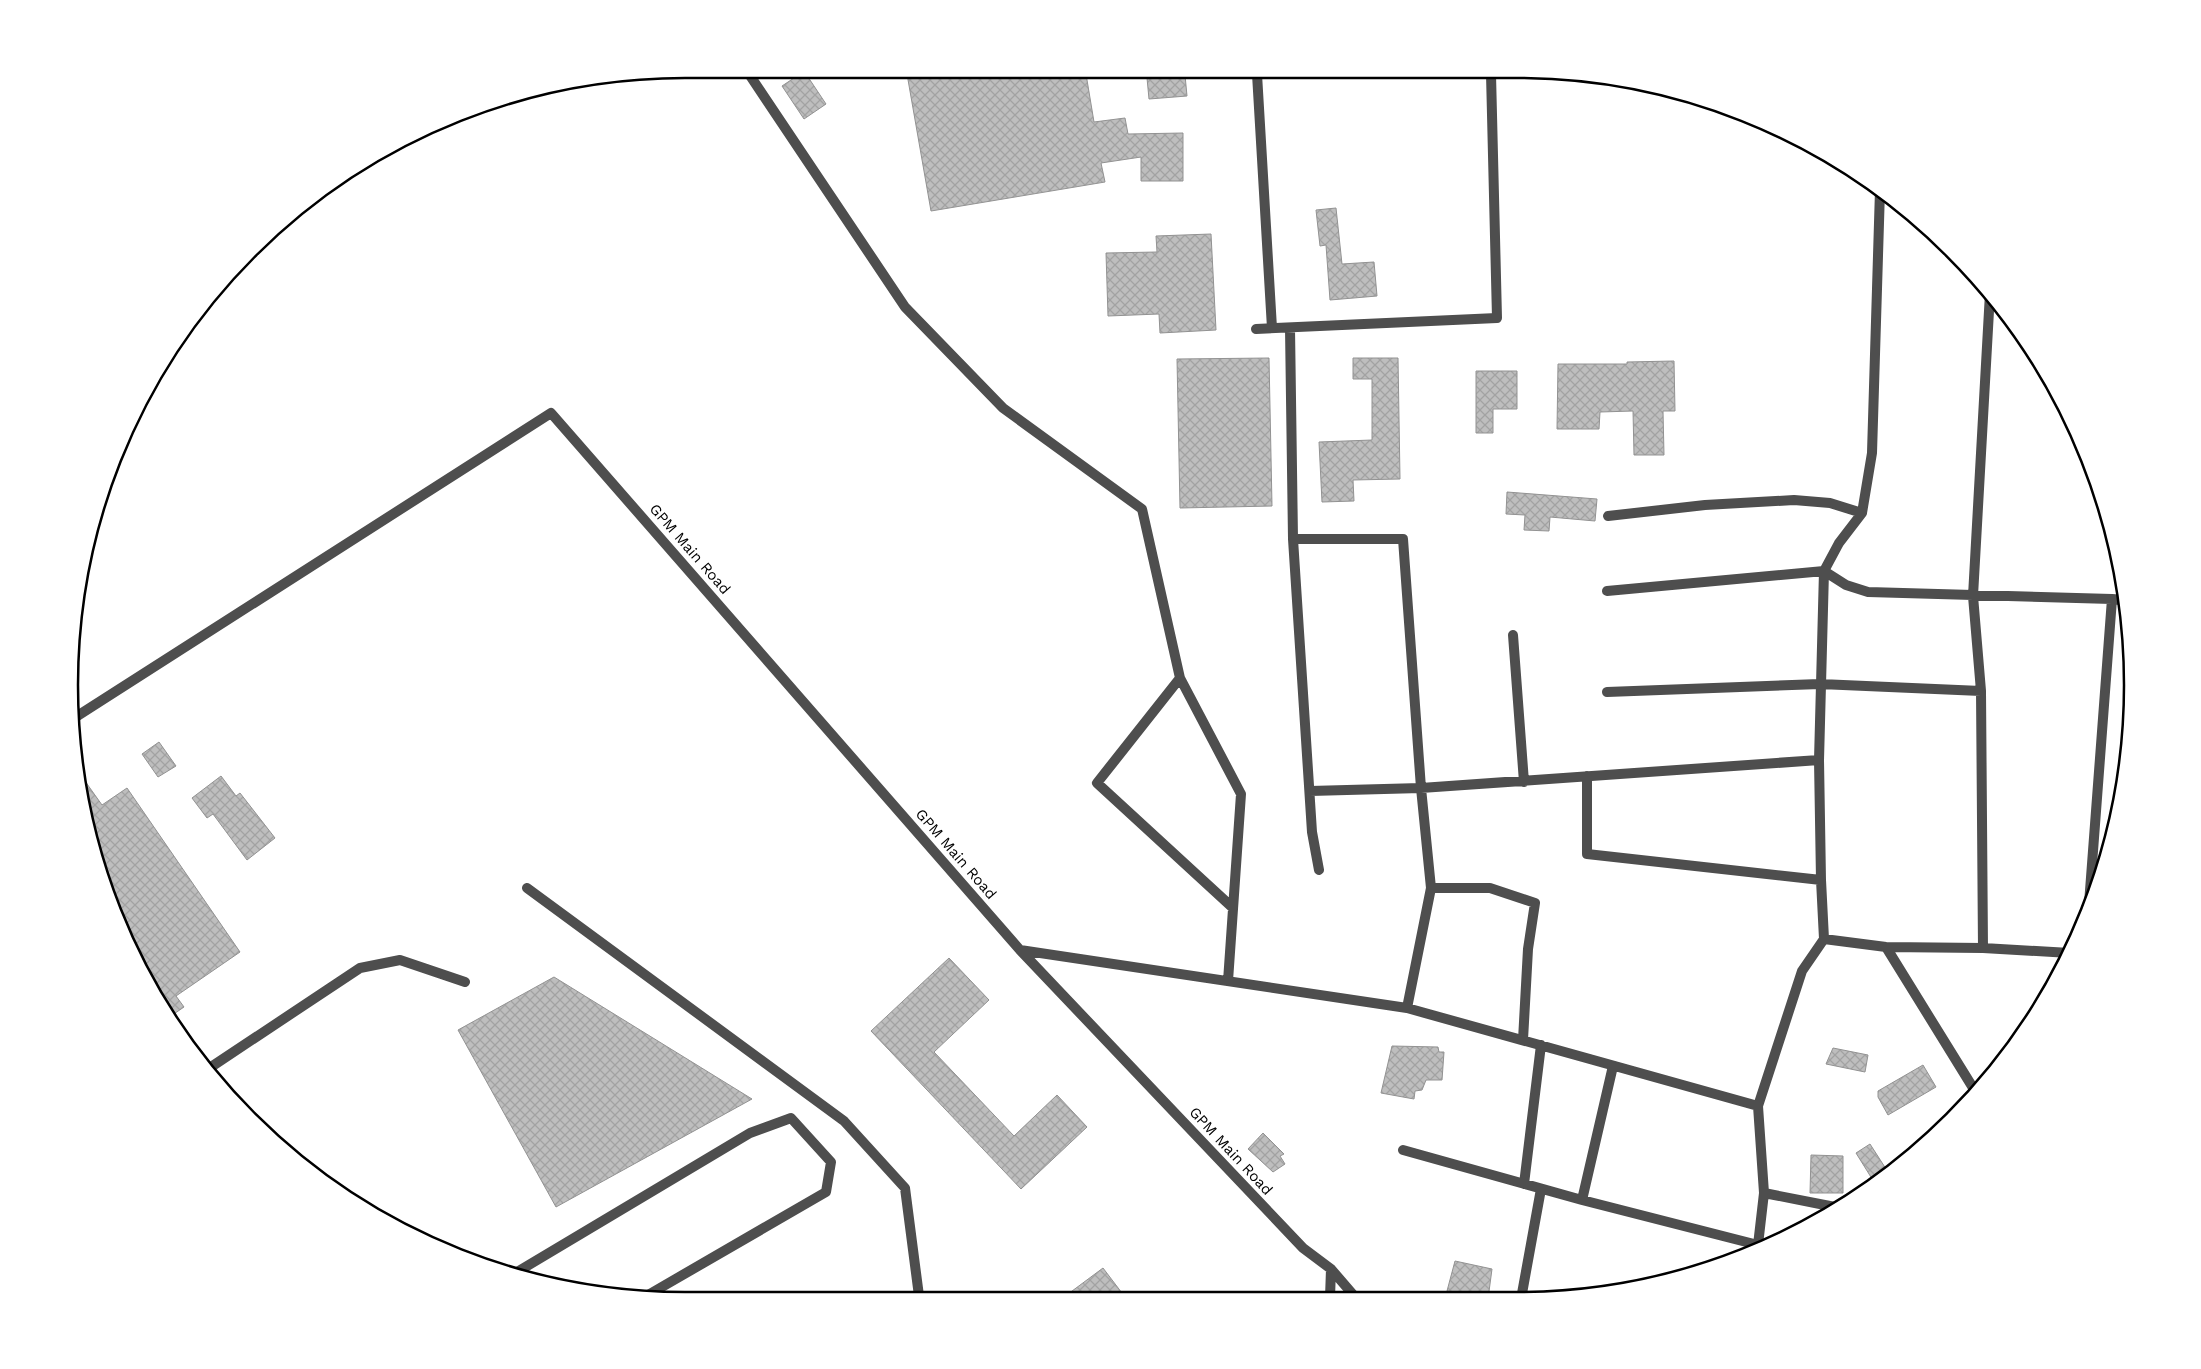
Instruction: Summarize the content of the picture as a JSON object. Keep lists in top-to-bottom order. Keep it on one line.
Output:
{"streets":{"street":["GPM Main Road"]}}
